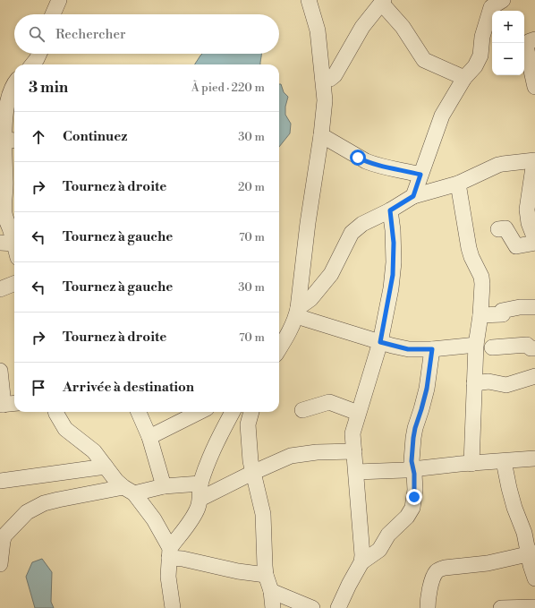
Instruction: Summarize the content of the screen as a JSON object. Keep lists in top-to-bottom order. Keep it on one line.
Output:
{"page":{"map_buttons":["+","−"],"search":"Rechercher","heading":["3 min","À pied · 220 m"],"list":[["Continuez","30 m"],["Tournez à droite","20 m"],["Tournez à gauche","70 m"],["Tournez à gauche","30 m"],["Tournez à droite","70 m"],"Arrivée à destination"]}}
